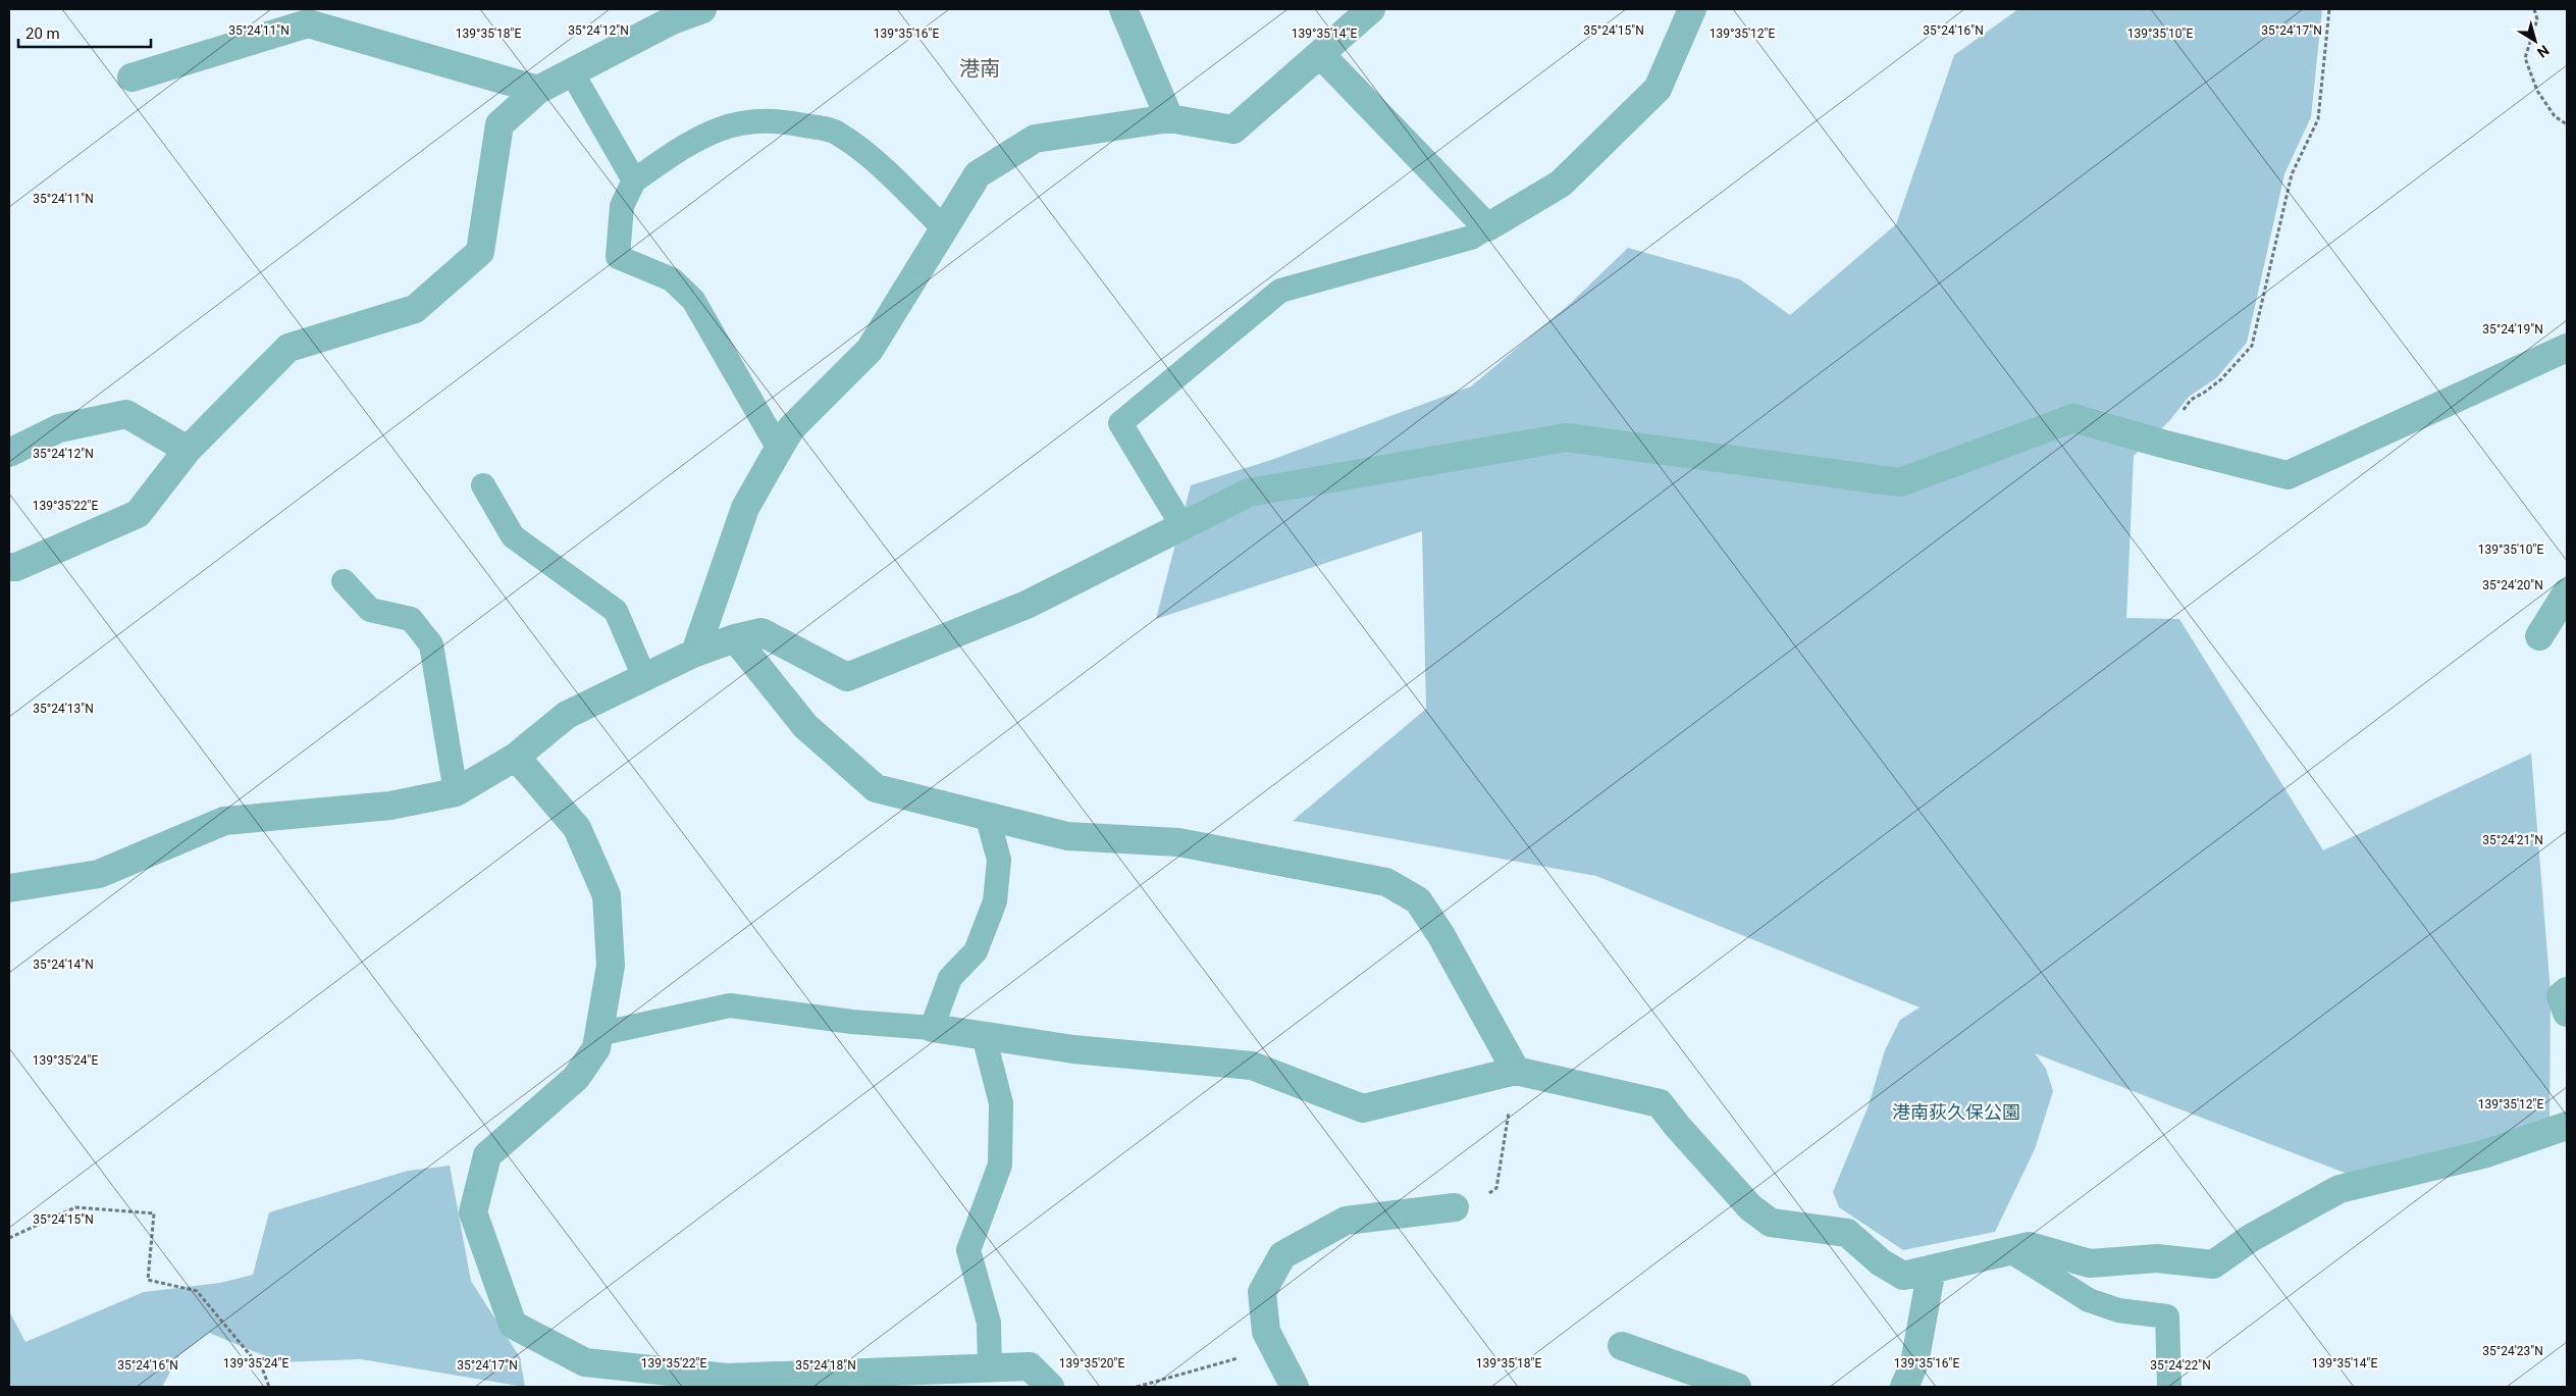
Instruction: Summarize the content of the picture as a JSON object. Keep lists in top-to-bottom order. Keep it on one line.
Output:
{"districts":["港南"],"parks":["港南荻久保公園"],"scale_bar":"20 m","north":"bottom right","coordinates":["35°24'11\"N","35°24'12\"N","35°24'15\"N","35°24'16\"N","35°24'17\"N","139°35'18\"E","139°35'16\"E","139°35'14\"E","139°35'12\"E","139°35'10\"E","35°24'19\"N","139°35'22\"E","35°24'20\"N","35°24'13\"N","35°24'21\"N","35°24'14\"N","139°35'24\"E","35°24'23\"N","139°35'20\"E","35°24'18\"N","35°24'22\"N"]}
